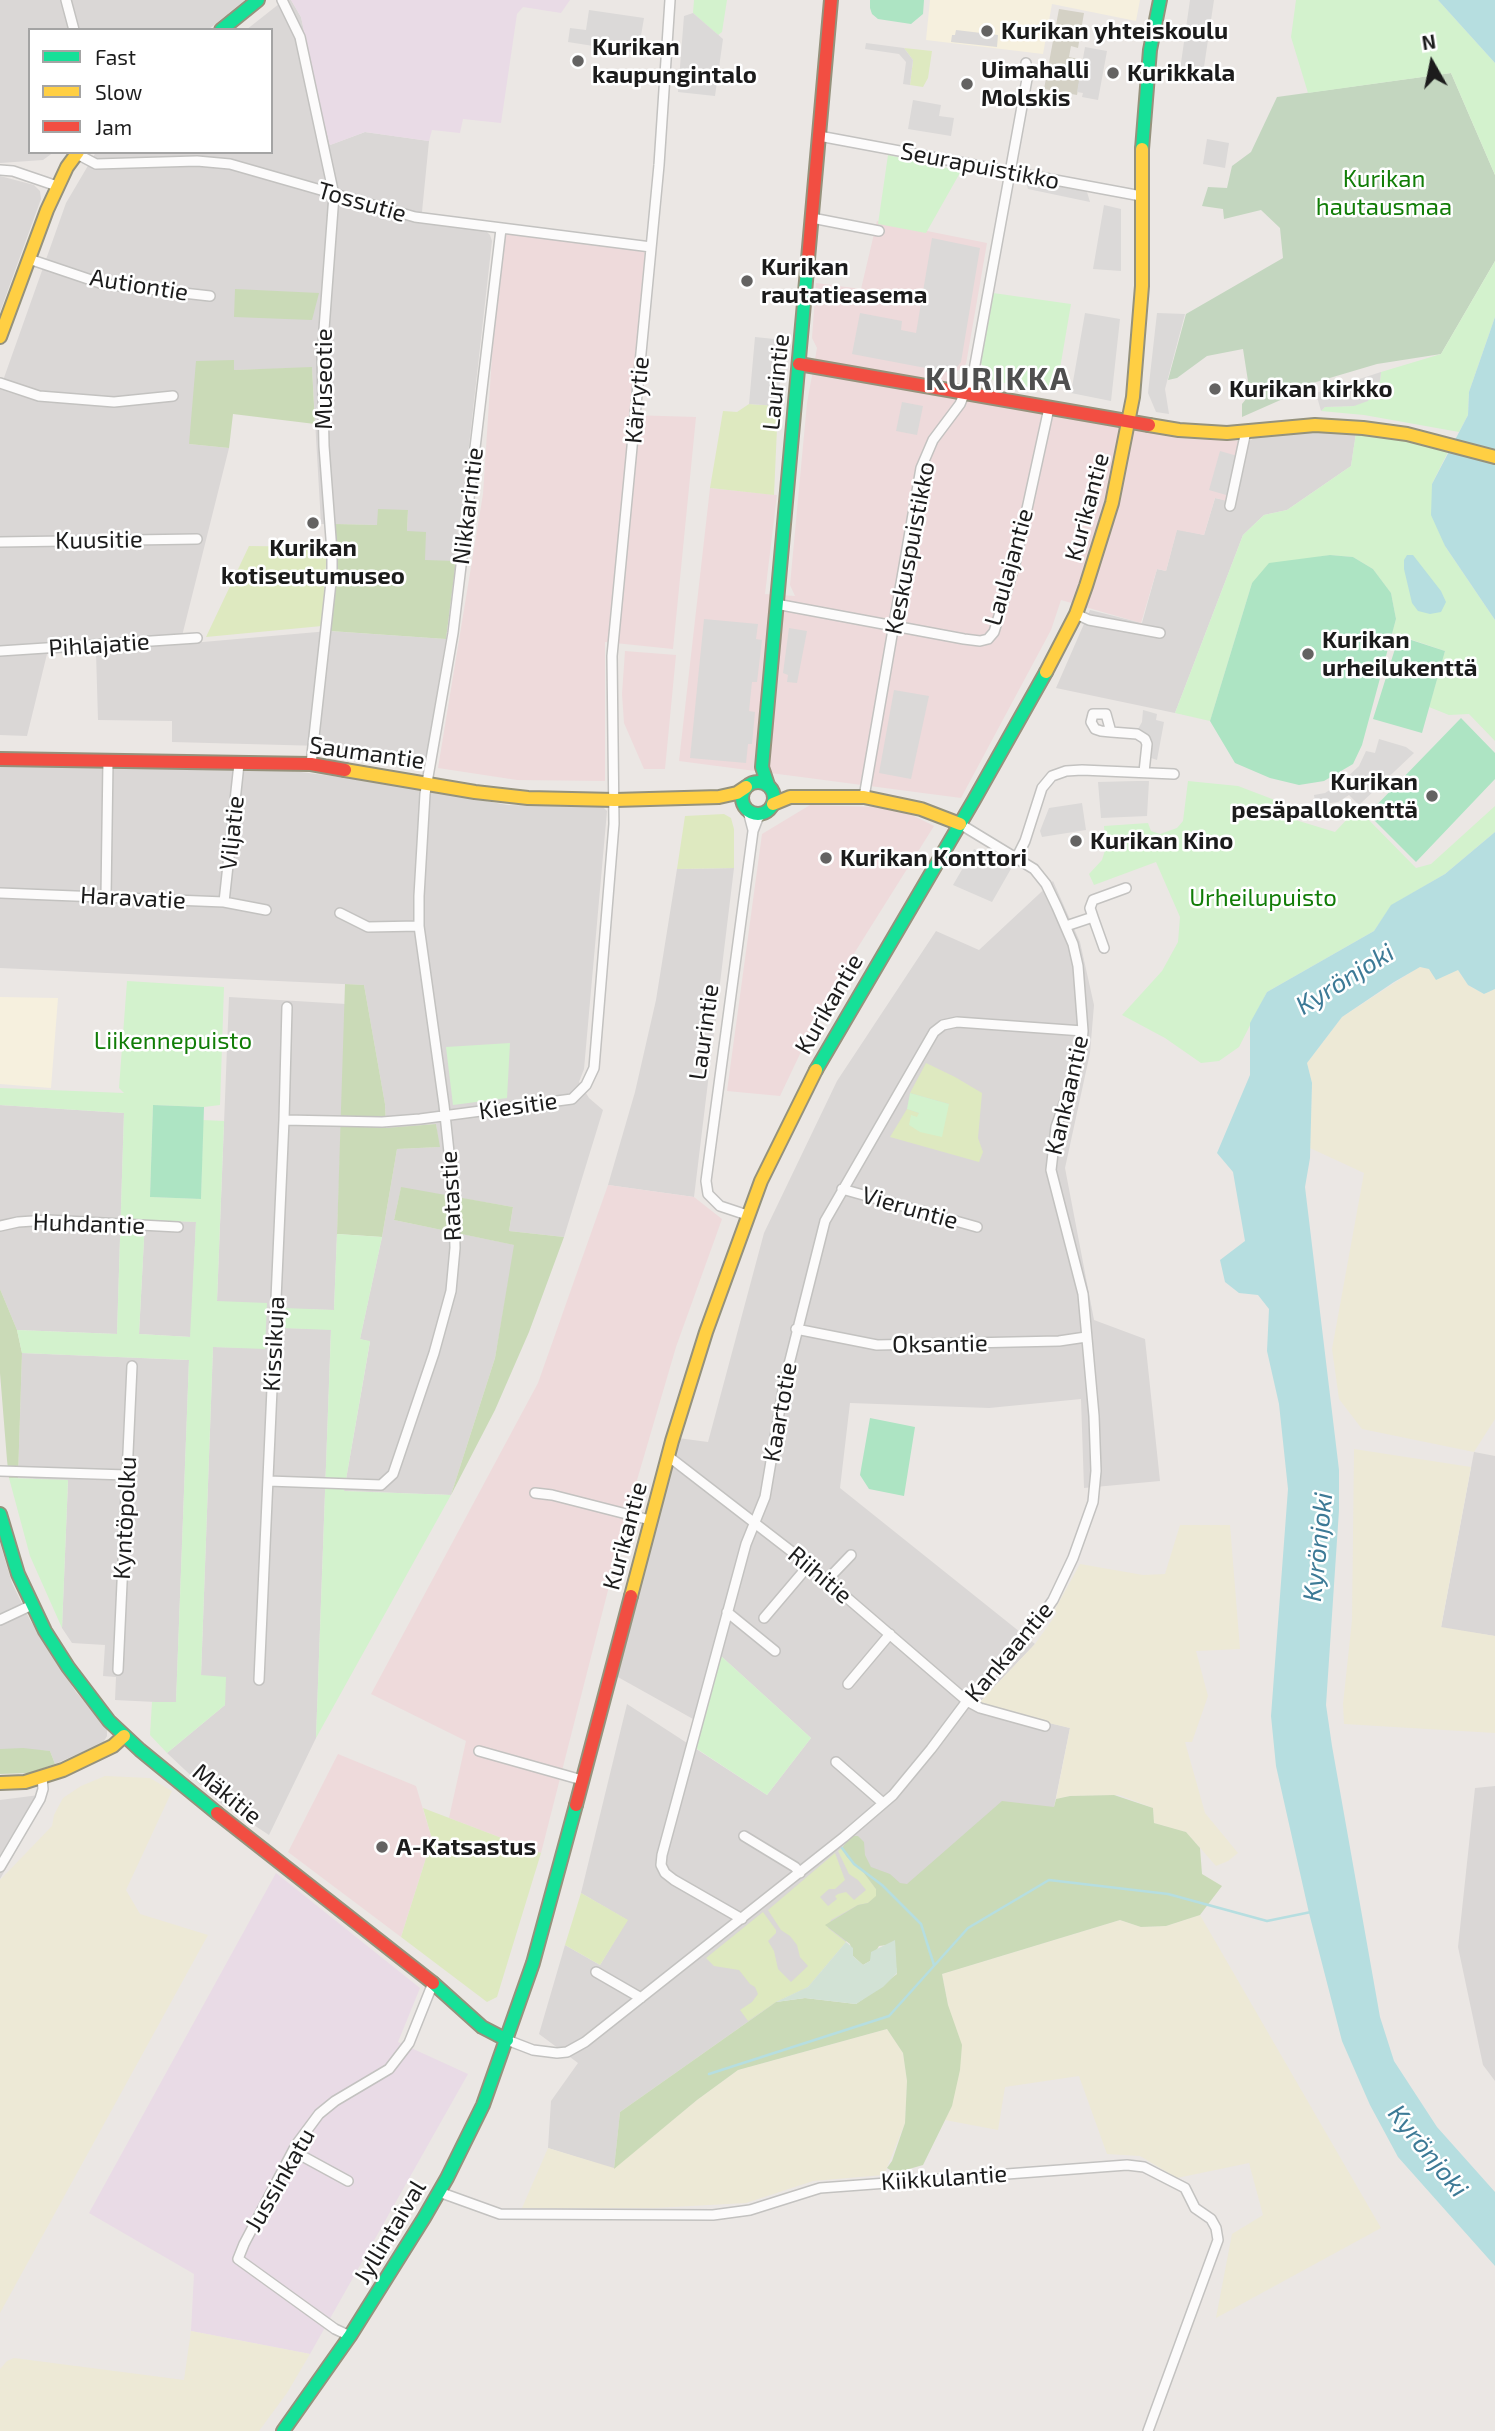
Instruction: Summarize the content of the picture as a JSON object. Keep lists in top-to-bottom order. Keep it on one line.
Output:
{"streets":{"street":["Seurapuistikko","Tossutie","Autiontie","Museotie","Laurintie","Kärrytie","Nikkarintie","Kurikantie","Kuusitie","Keskuspuistikko","Laulajantie","Pihlajatie","Saumantie","Viljatie","Haravatie","Kankaantie","Kiesitie","Ratastie","Vieruntie","Huhdantie","Kissikuja","Oksantie","Kaartotie","Kyntöpolku","Riihitie","Mäkitie","Kiikkulantie","Jussinkatu","Jyllintaival"]},"crossings":[["Seurapuistikko","Laurintie"],["Seurapuistikko","Kurikantie"],["Seurapuistikko","Keskuspuistikko"],["Tossutie","Museotie"],["Tossutie","Kärrytie"],["Tossutie","Nikkarintie"],["Museotie","Saumantie"],["Laurintie","Kurikantie"],["Laurintie","Laulajantie"],["Laurintie","Saumantie"],["Kärrytie","Saumantie"],["Kärrytie","Kiesitie"],["Nikkarintie","Saumantie"],["Nikkarintie","Ratastie"],["Kurikantie","Kankaantie"],["Kurikantie","Riihitie"],["Kurikantie","Mäkitie"],["Kurikantie","Jyllintaival"],["Keskuspuistikko","Laulajantie"],["Saumantie","Viljatie"],["Saumantie","Kiesitie"],["Saumantie","Ratastie"],["Viljatie","Haravatie"],["Kankaantie","Oksantie"],["Kankaantie","Kaartotie"],["Kankaantie","Riihitie"],["Kankaantie","Mäkitie"],["Kankaantie","Jyllintaival"],["Kiesitie","Ratastie"],["Kiesitie","Kissikuja"],["Ratastie","Kissikuja"],["Vieruntie","Kaartotie"],["Oksantie","Kaartotie"],["Kaartotie","Riihitie"],["Mäkitie","Jussinkatu"],["Mäkitie","Jyllintaival"],["Kiikkulantie","Jyllintaival"],["Jussinkatu","Jyllintaival"]],"districts":["KURIKKA"],"water":["Kyrönjoki"],"parks":["Kurikan hautausmaa","Urheilupuisto","Liikennepuisto"],"places":["Kurikan yhteiskoulu","Kurikan kaupungintalo","Kurikkala","Uimahalli Molskis","Kurikan rautatieasema","Kurikan kirkko","Kurikan kotiseutumuseo","Kurikan urheilukenttä","Kurikan pesäpallokenttä","Kurikan Kino","Kurikan Konttori","A-Katsastus"],"legend":["Fast","Slow","Jam"],"north":"top"}
